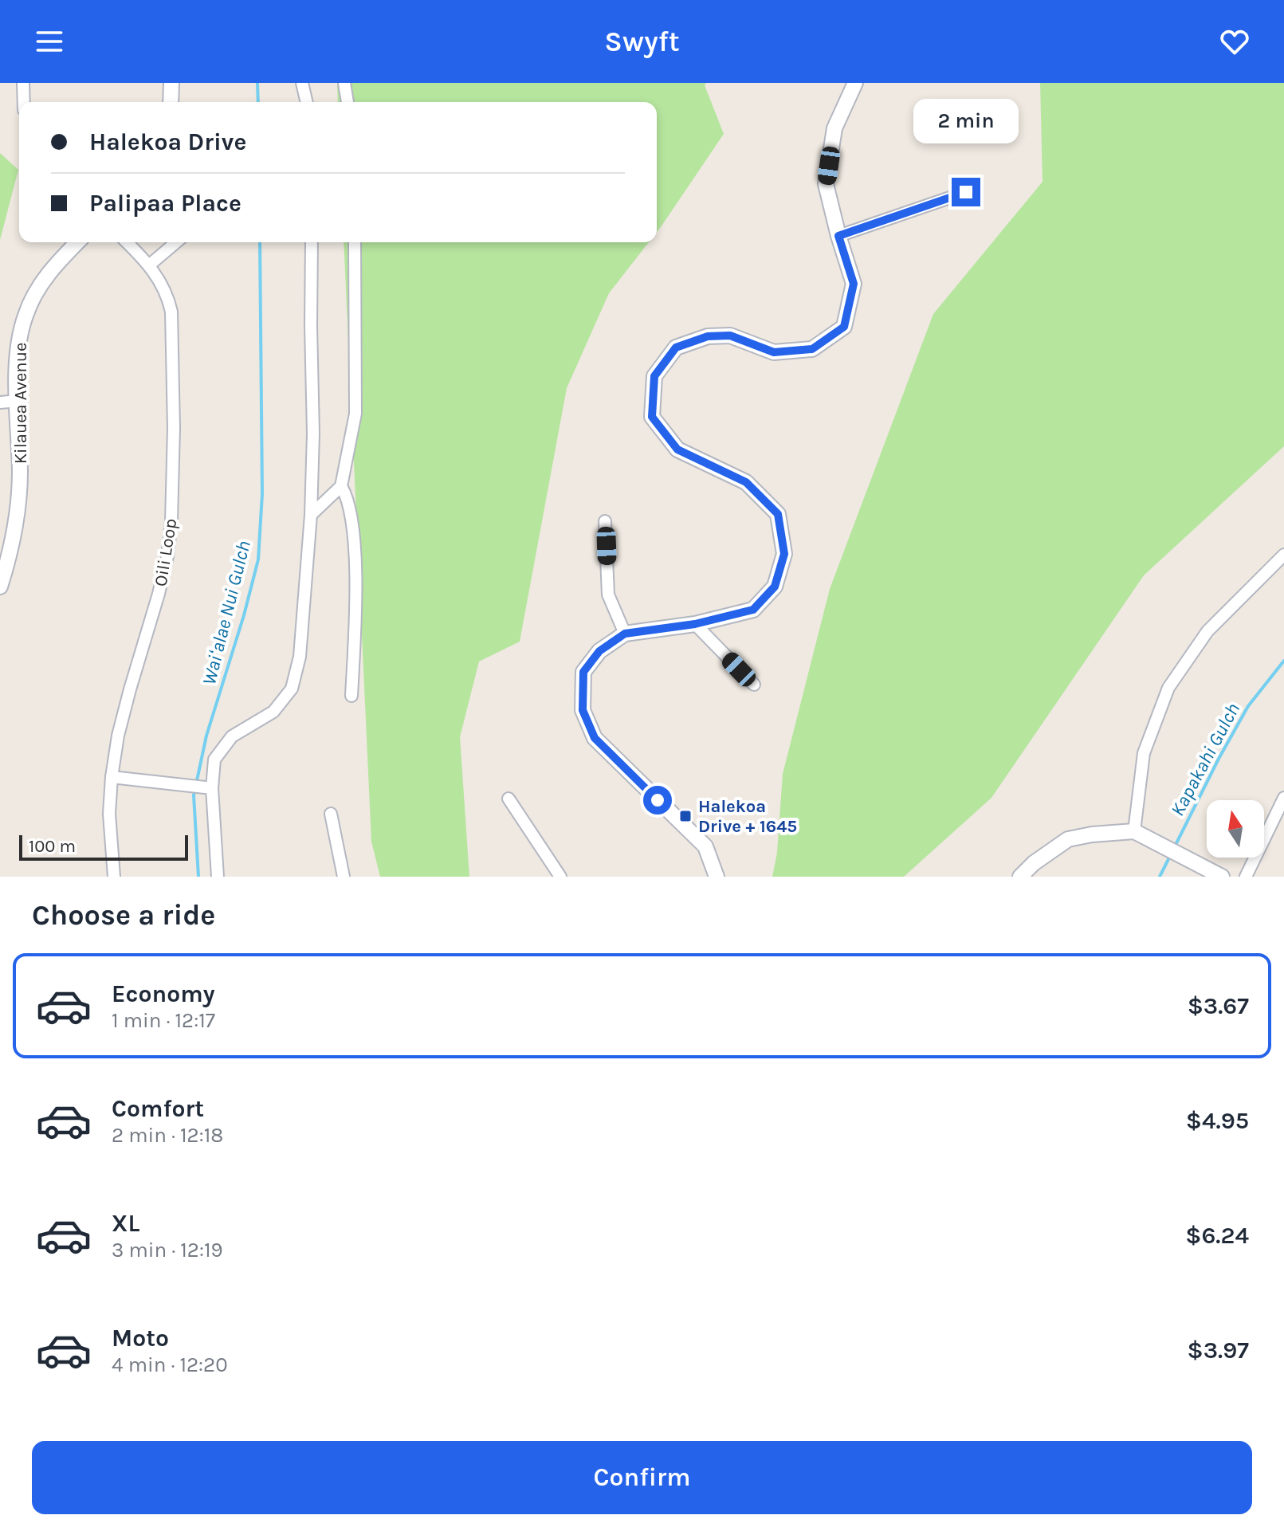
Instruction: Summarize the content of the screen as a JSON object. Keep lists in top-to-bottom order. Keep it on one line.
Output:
{"streets":{"street":["Kilauea Avenue","Oili Loop"]},"water":["Waiʻalae Nui Gulch","Kapakahi Gulch"],"places":{"transit":["Halekoa Drive + 1645"]},"scale_bar":"100 m","north":"top","page":{"header":"Swyft","bubble":"2 min","banner":["Halekoa Drive","Palipaa Place"],"scale":"100 m","heading":"Choose a ride","list":[{"name":"Economy","note":"1 min · 12:17","value":"$3.67"},{"name":"Comfort","note":"2 min · 12:18","value":"$4.95"},{"name":"XL","note":"3 min · 12:19","value":"$6.24"},{"name":"Moto","note":"4 min · 12:20","value":"$3.97"}],"buttons":"Confirm"}}
